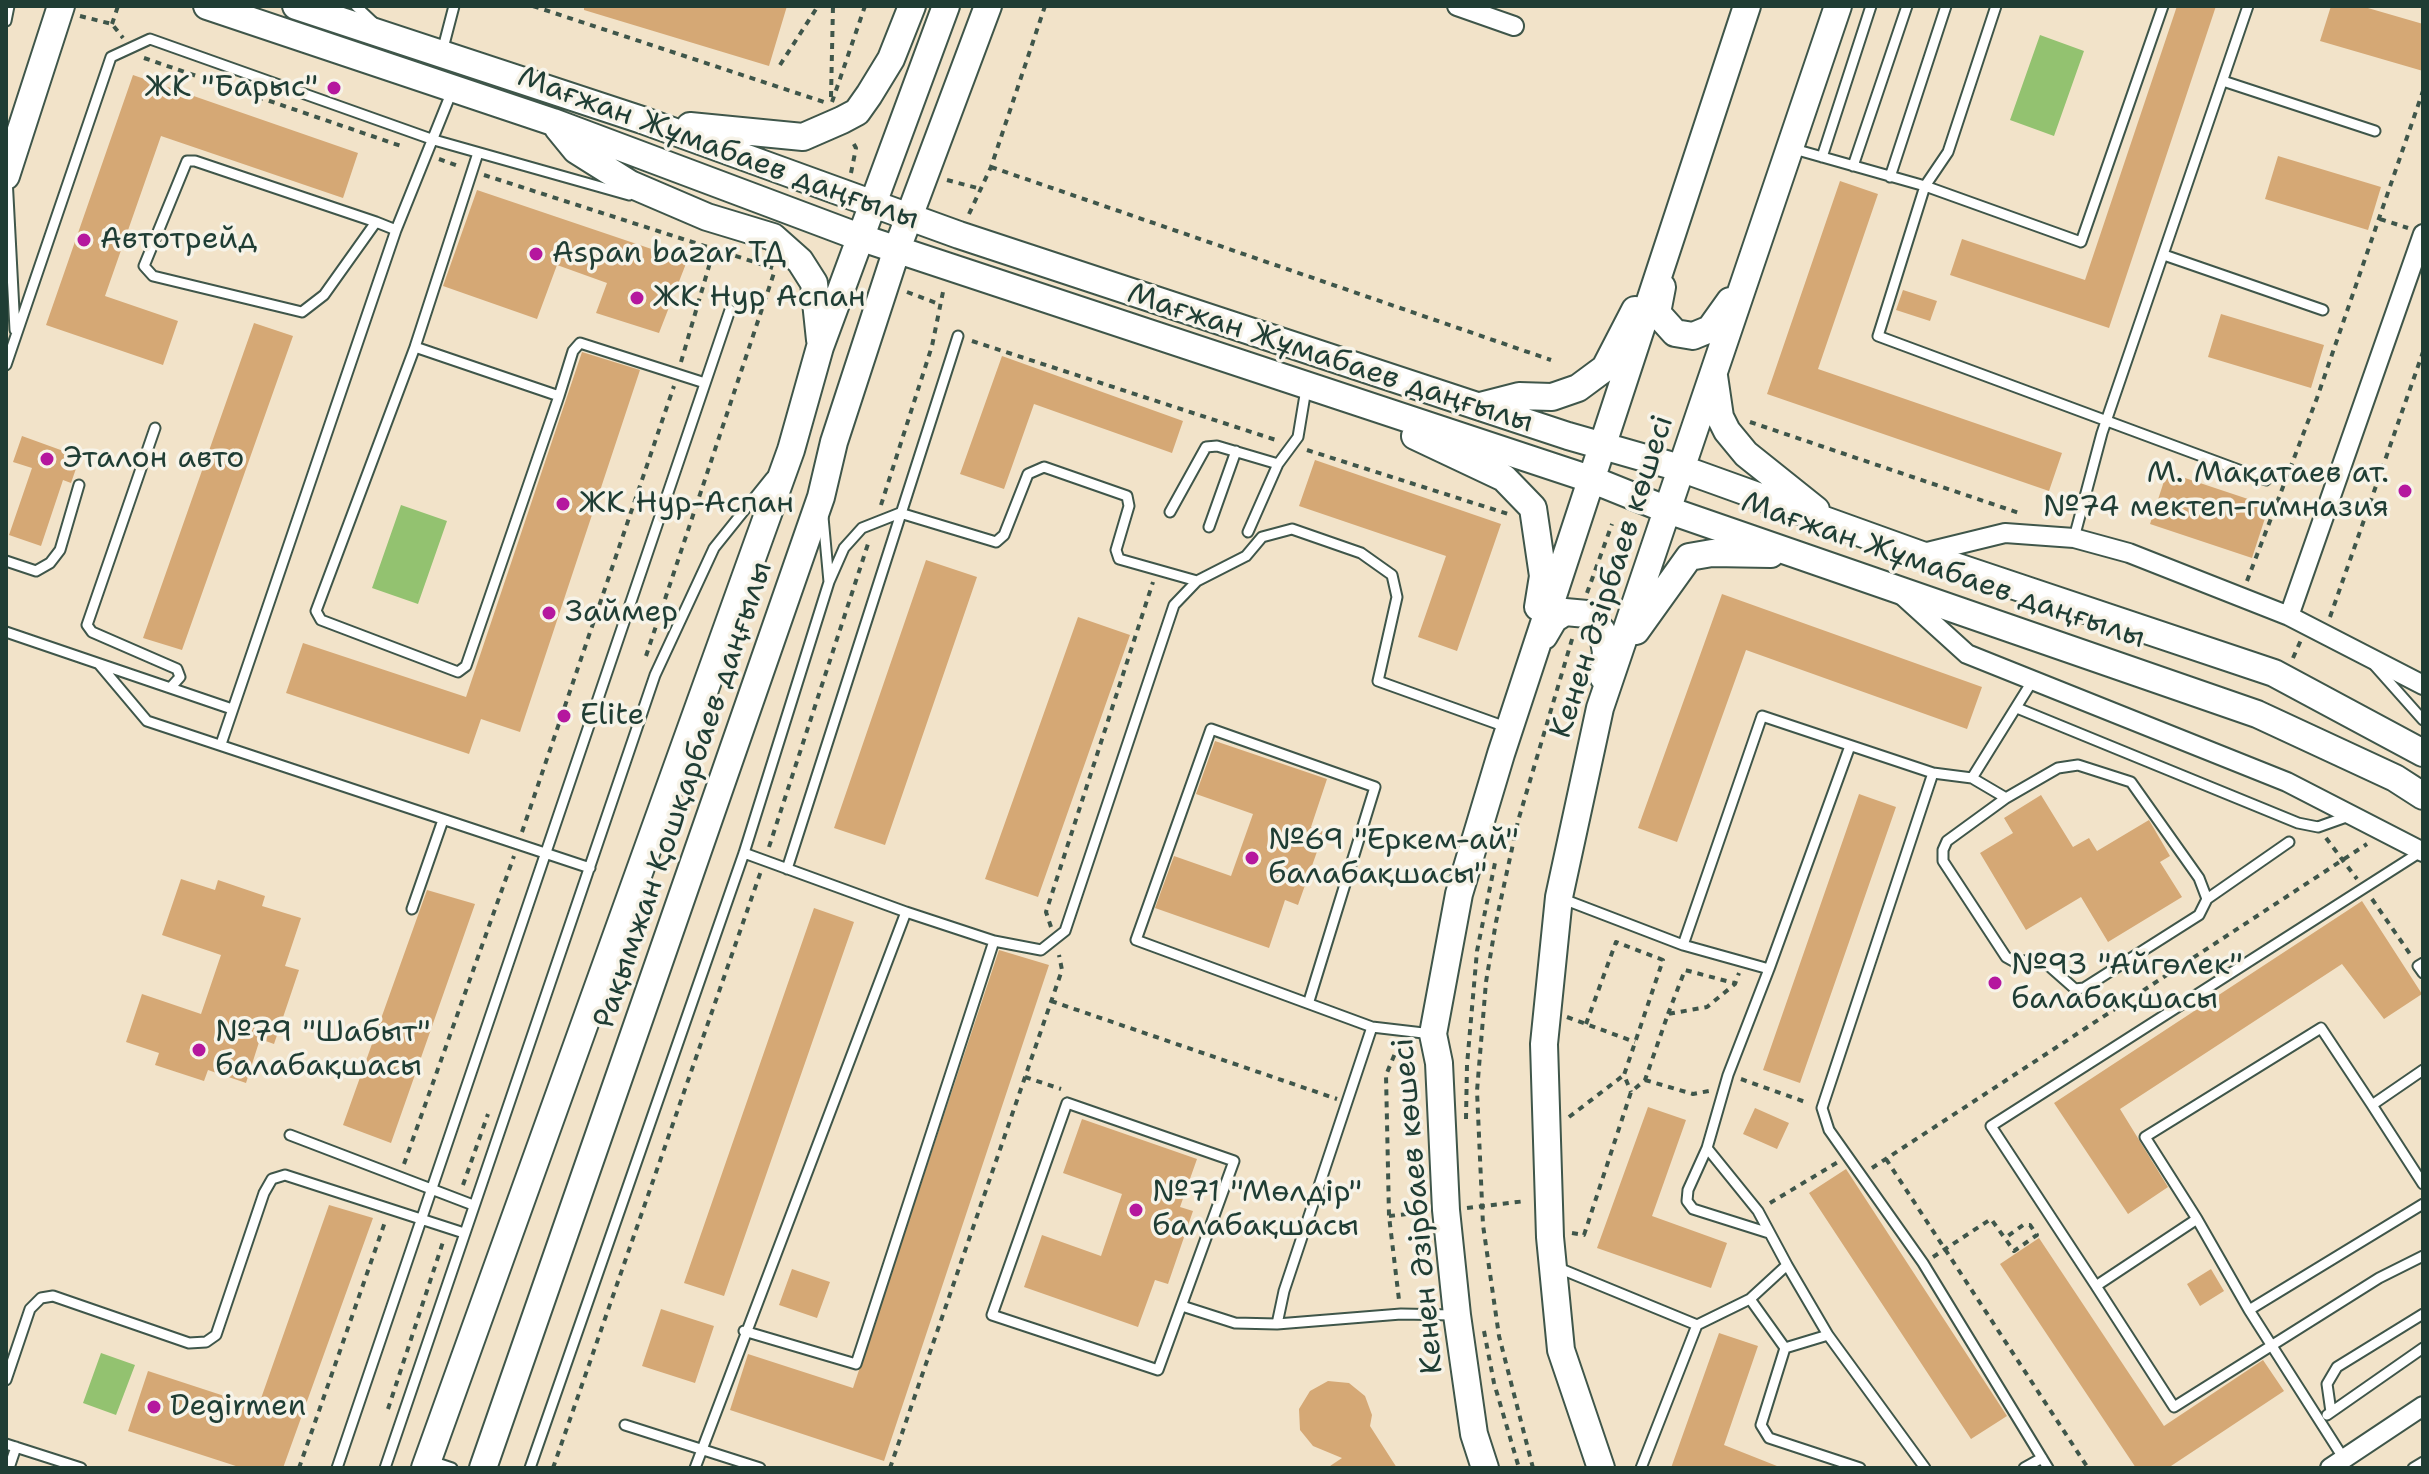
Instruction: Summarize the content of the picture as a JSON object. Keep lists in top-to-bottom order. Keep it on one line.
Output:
{"streets":{"main road":["Мағжан Жұмабаев даңғылы","Кенен Әзірбаев көшесі","Рақымжан Қошқарбаев даңғылы"]},"crossings":[["Мағжан Жұмабаев даңғылы","Кенен Әзірбаев көшесі"],["Мағжан Жұмабаев даңғылы","Рақымжан Қошқарбаев даңғылы"]],"places":["ЖК \"Барыс\"","Автотрейд","Aspan bazar ТД","ЖК Нур Аспан","Эталон авто","М. Мақатаев ат. №74 мектеп-гимназия","ЖК Нур-Аспан","Займер","Elite","№69 \"Еркем-ай\" балабақшасы\"","№93 \"Айгөлек\" балабақшасы","№79 \"Шабыт\" балабақшасы","№71 \"Мөлдір\" балабақшасы","Degirmen"]}
